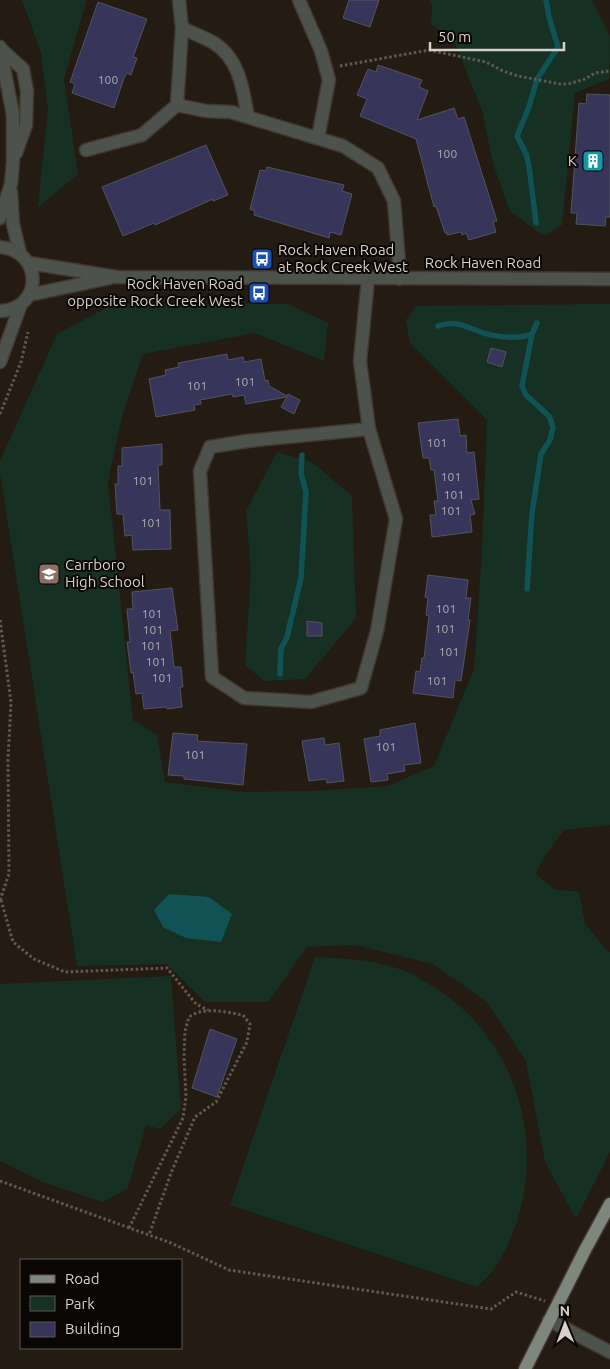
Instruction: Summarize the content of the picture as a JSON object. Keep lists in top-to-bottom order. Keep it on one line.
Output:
{"streets":{"street":["Rock Haven Road"]},"places":{"building":["K"],"bus stop":["Rock Haven Road at Rock Creek West","Rock Haven Road opposite Rock Creek West"],"school or university":["Carrboro High School"]},"house_numbers":["100","100","101","101","101","101","101","101","101","101","101","101","101","101","101","101","101","101","101","101","101"],"legend":["Road","Park","Building"],"scale_bar":"50 m","north":"top"}
